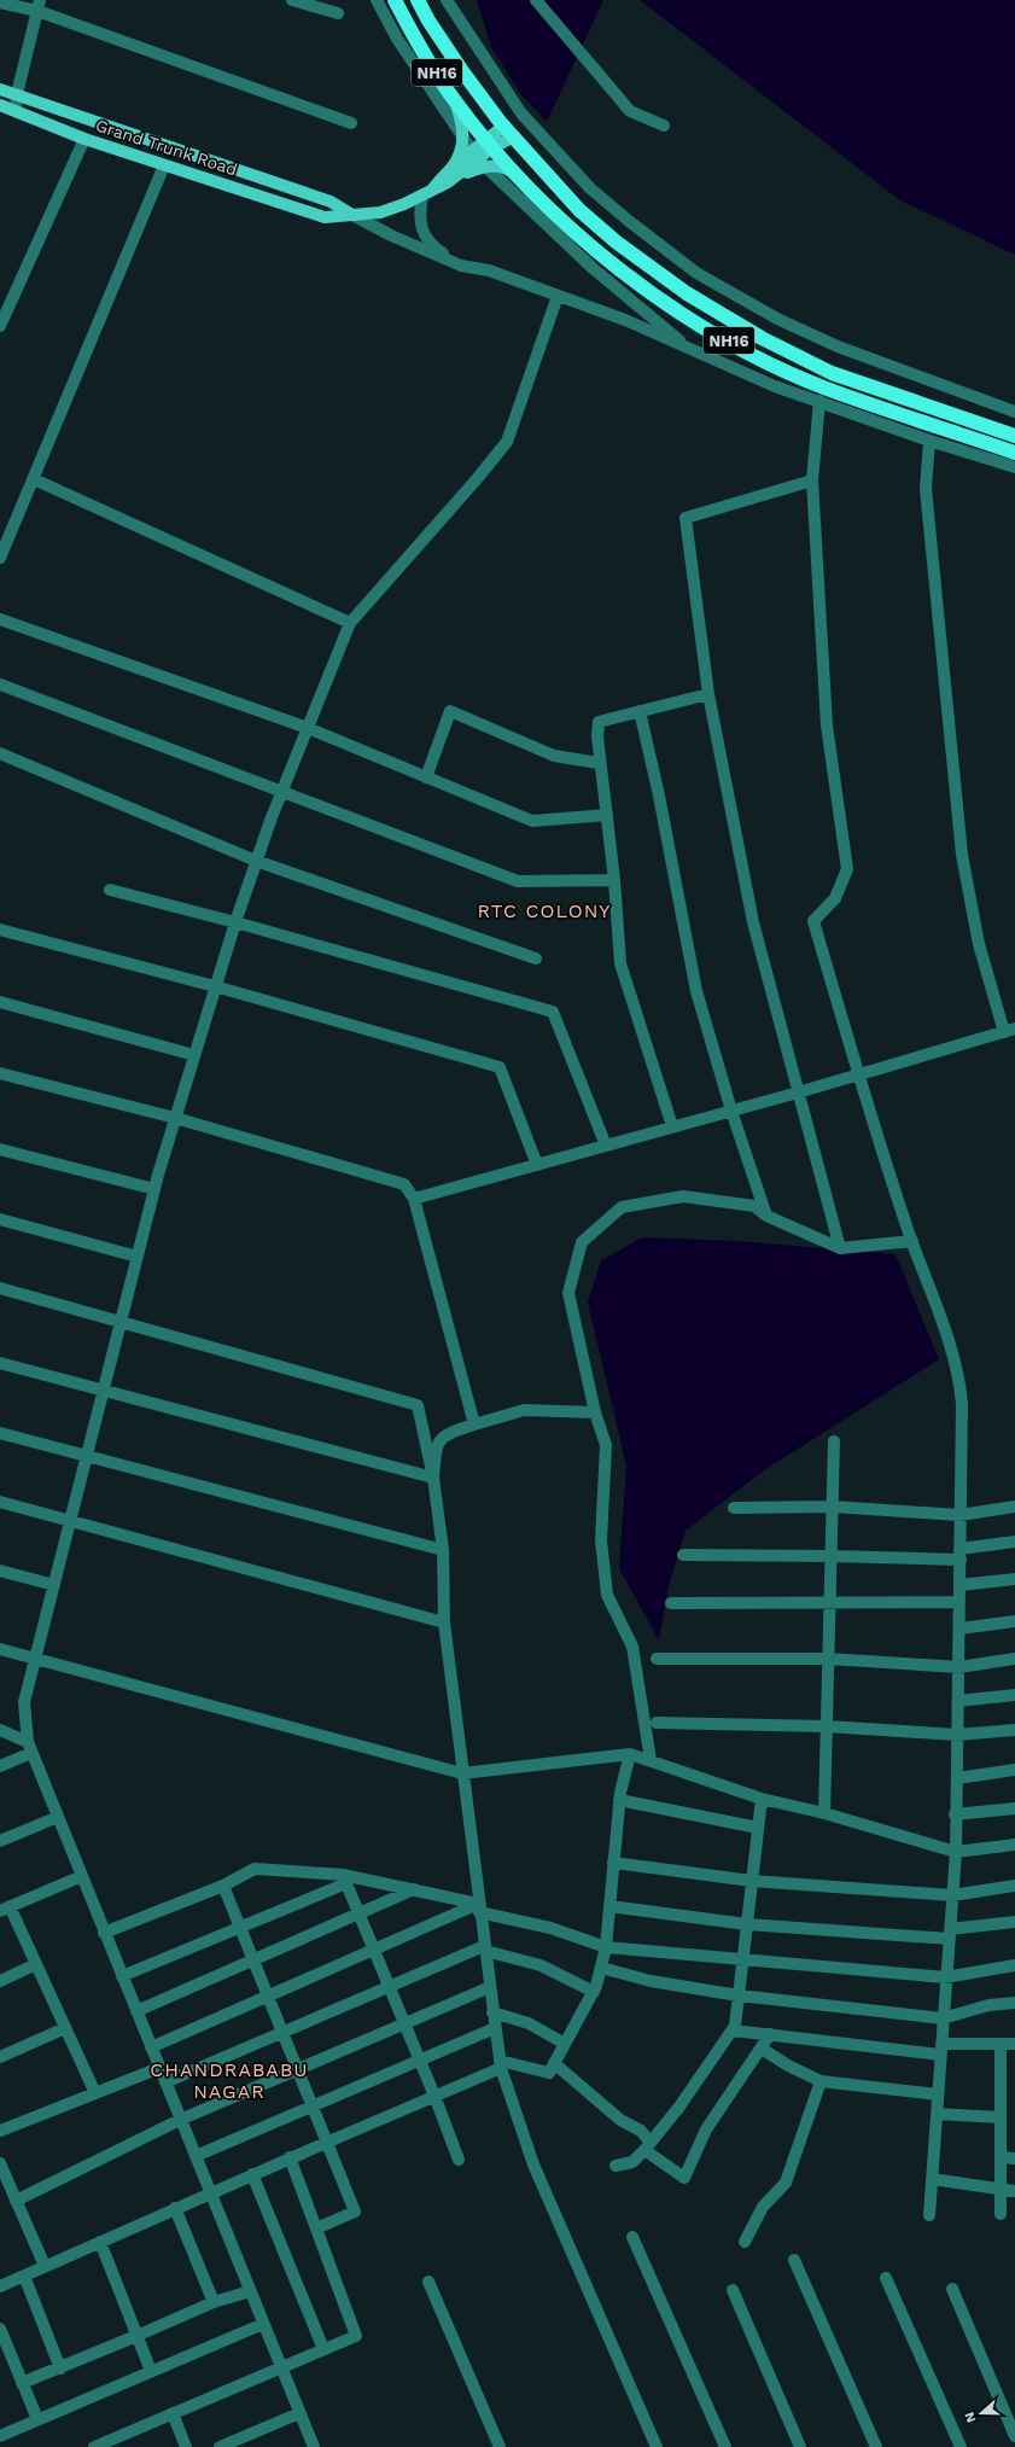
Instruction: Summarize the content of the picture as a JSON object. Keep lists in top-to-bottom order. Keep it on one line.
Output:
{"streets":{"highway":["NH16"],"main road":["Grand Trunk Road"]},"districts":["RTC COLONY","CHANDRABABU NAGAR"],"north":"left"}
